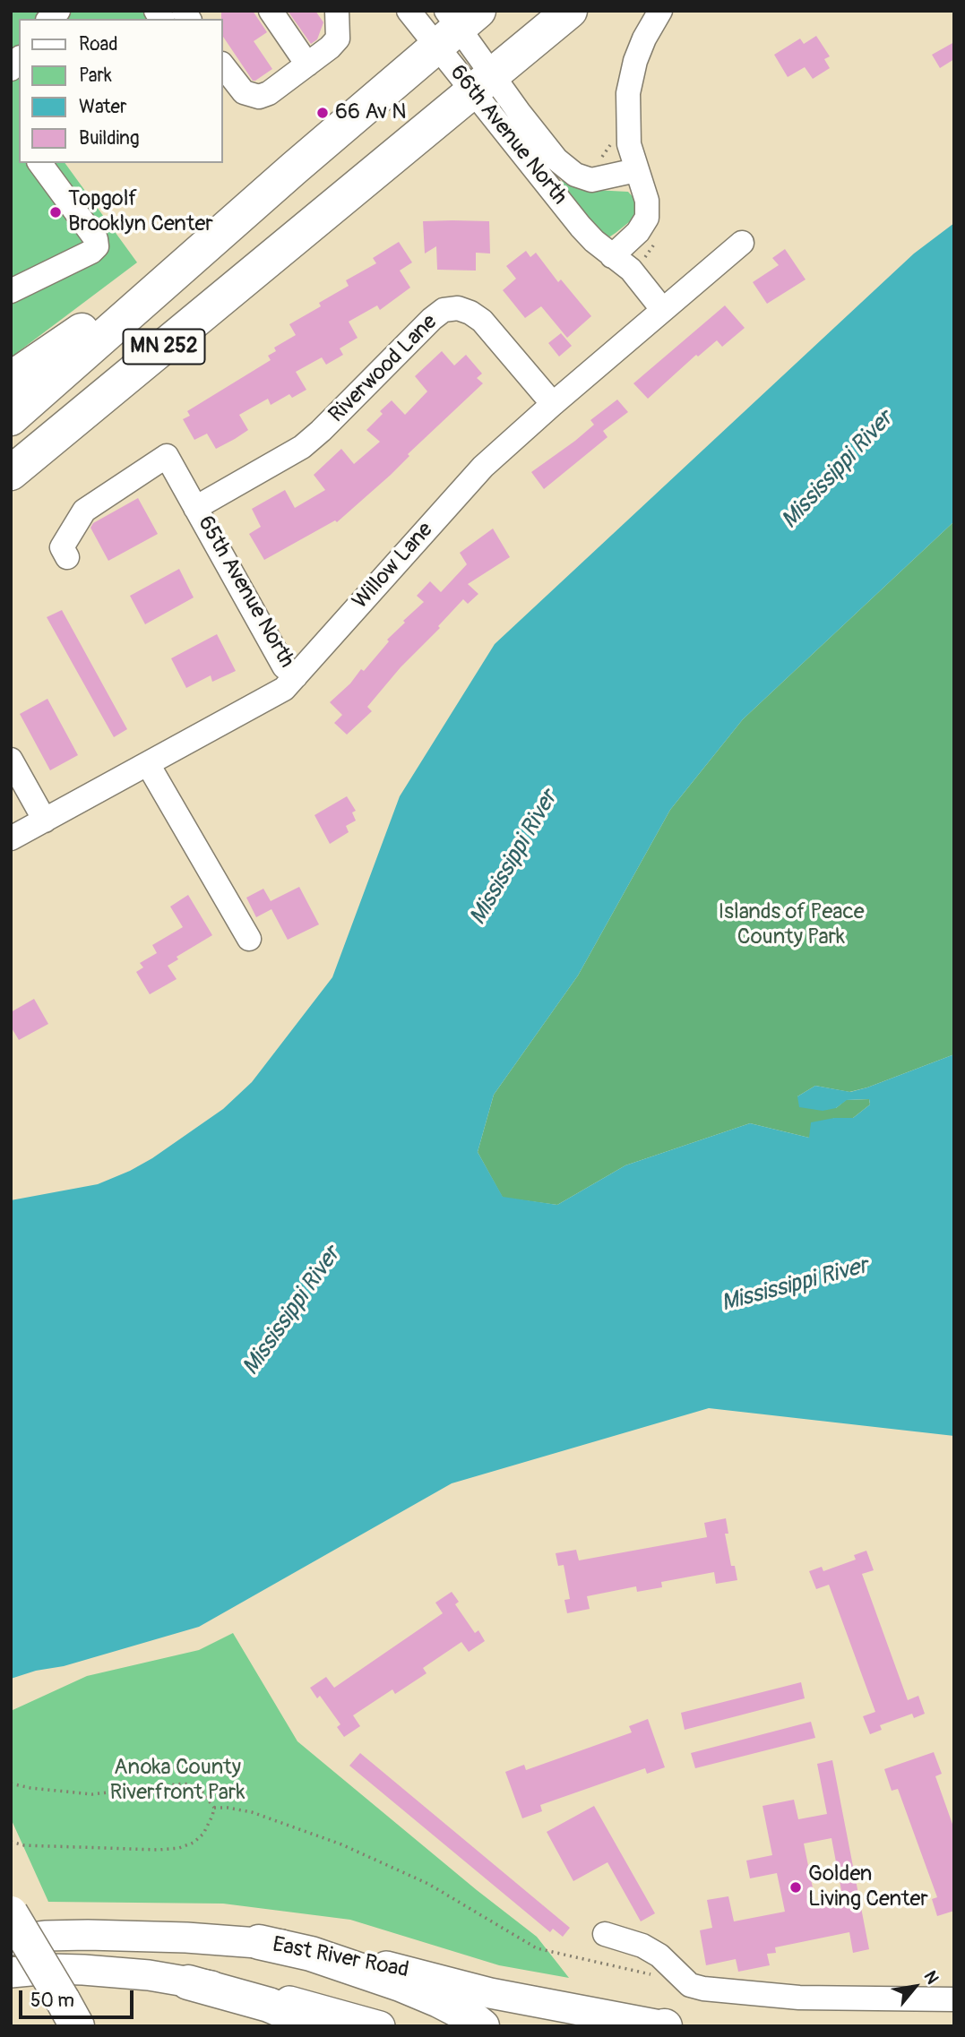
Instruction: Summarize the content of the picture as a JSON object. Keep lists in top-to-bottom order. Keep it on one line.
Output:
{"streets":{"highway":["MN 252"],"main road":["East River Road"],"street":["66th Avenue North","Riverwood Lane","Willow Lane","65th Avenue North"]},"crossings":[["66th Avenue North","MN 252"],["66th Avenue North","Willow Lane"],["Riverwood Lane","Willow Lane"],["Riverwood Lane","65th Avenue North"],["Willow Lane","65th Avenue North"]],"water":["Mississippi River"],"parks":["Islands of Peace County Park","Anoka County Riverfront Park"],"places":["66 Av N","Topgolf Brooklyn Center","Golden Living Center"],"legend":["Road","Park","Water","Building"],"scale_bar":"50 m","north":"top right"}
